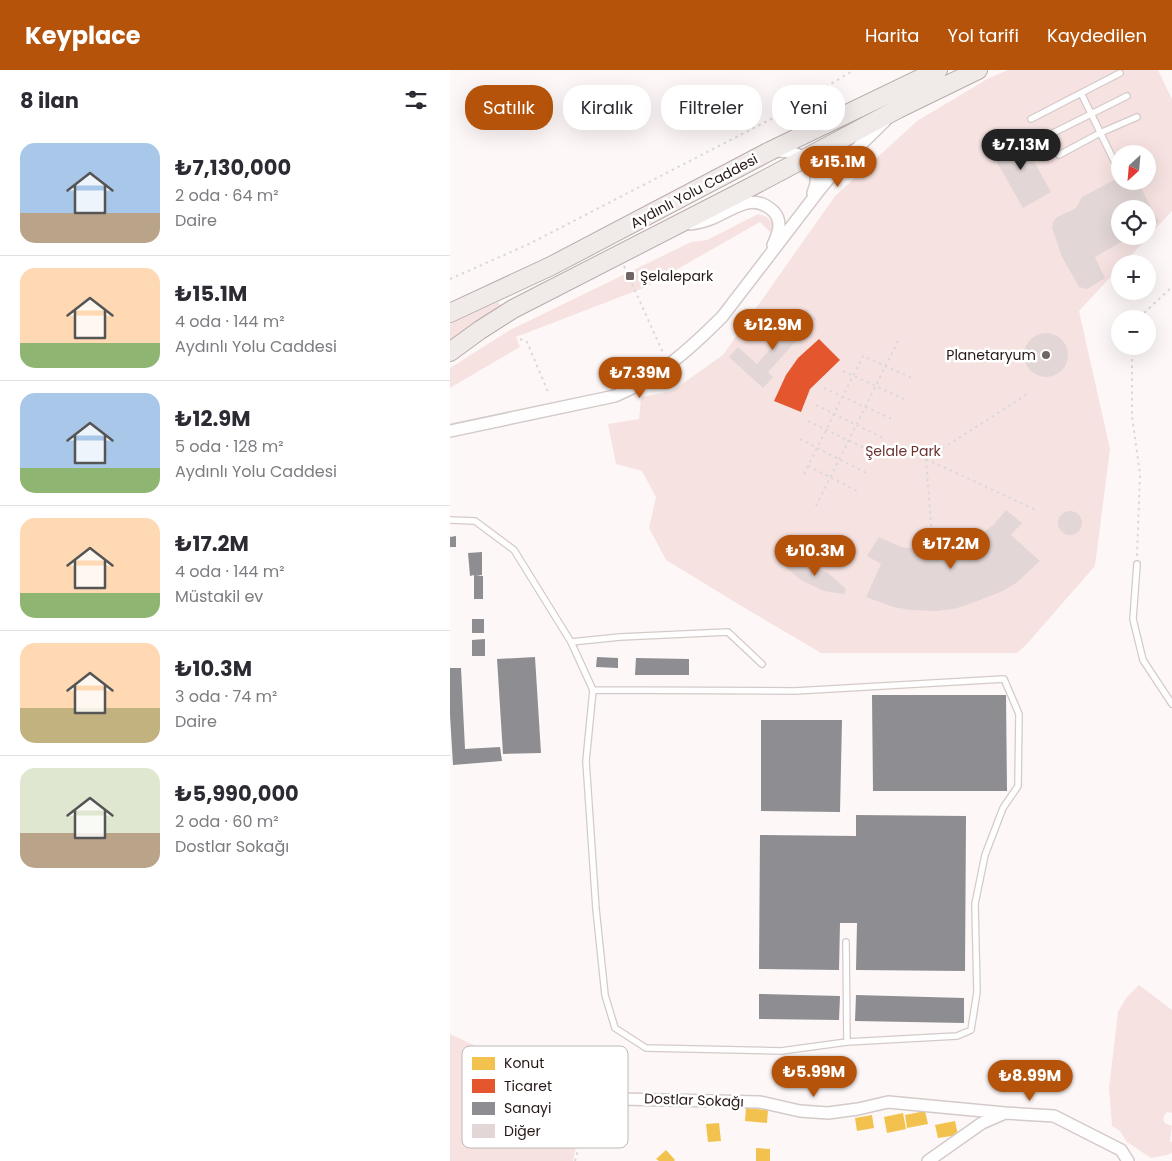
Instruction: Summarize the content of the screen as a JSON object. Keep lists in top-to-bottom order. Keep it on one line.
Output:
{"streets":{"main road":["Aydınlı Yolu Caddesi"],"street":["Dostlar Sokağı"]},"parks":["Şelale Park"],"places":{"transit":["Şelalepark"],"other":["Planetaryum"]},"legend":["Konut","Ticaret","Sanayi","Diğer"],"north":"bottom left","page":{"header":"Keyplace","nav":["Harita","Yol tarifi","Kaydedilen"],"heading":"8 ilan","chip":["Satılık","Kiralık","Filtreler","Yeni"],"price":["₺7.13M","₺15.1M","₺12.9M","₺7.39M","₺17.2M","₺10.3M","₺5.99M","₺8.99M"],"list":[{"name":"₺7,130,000","note":"2 oda · 64 m² · Daire"},{"name":"₺15.1M","note":"4 oda · 144 m² · Aydınlı Yolu Caddesi"},{"name":"₺12.9M","note":"5 oda · 128 m² · Aydınlı Yolu Caddesi"},{"name":"₺17.2M","note":"4 oda · 144 m² · Müstakil ev"},{"name":"₺10.3M","note":"3 oda · 74 m² · Daire"},{"name":"₺5,990,000","note":"2 oda · 60 m² · Dostlar Sokağı"}],"map_buttons":["+","−"]}}
